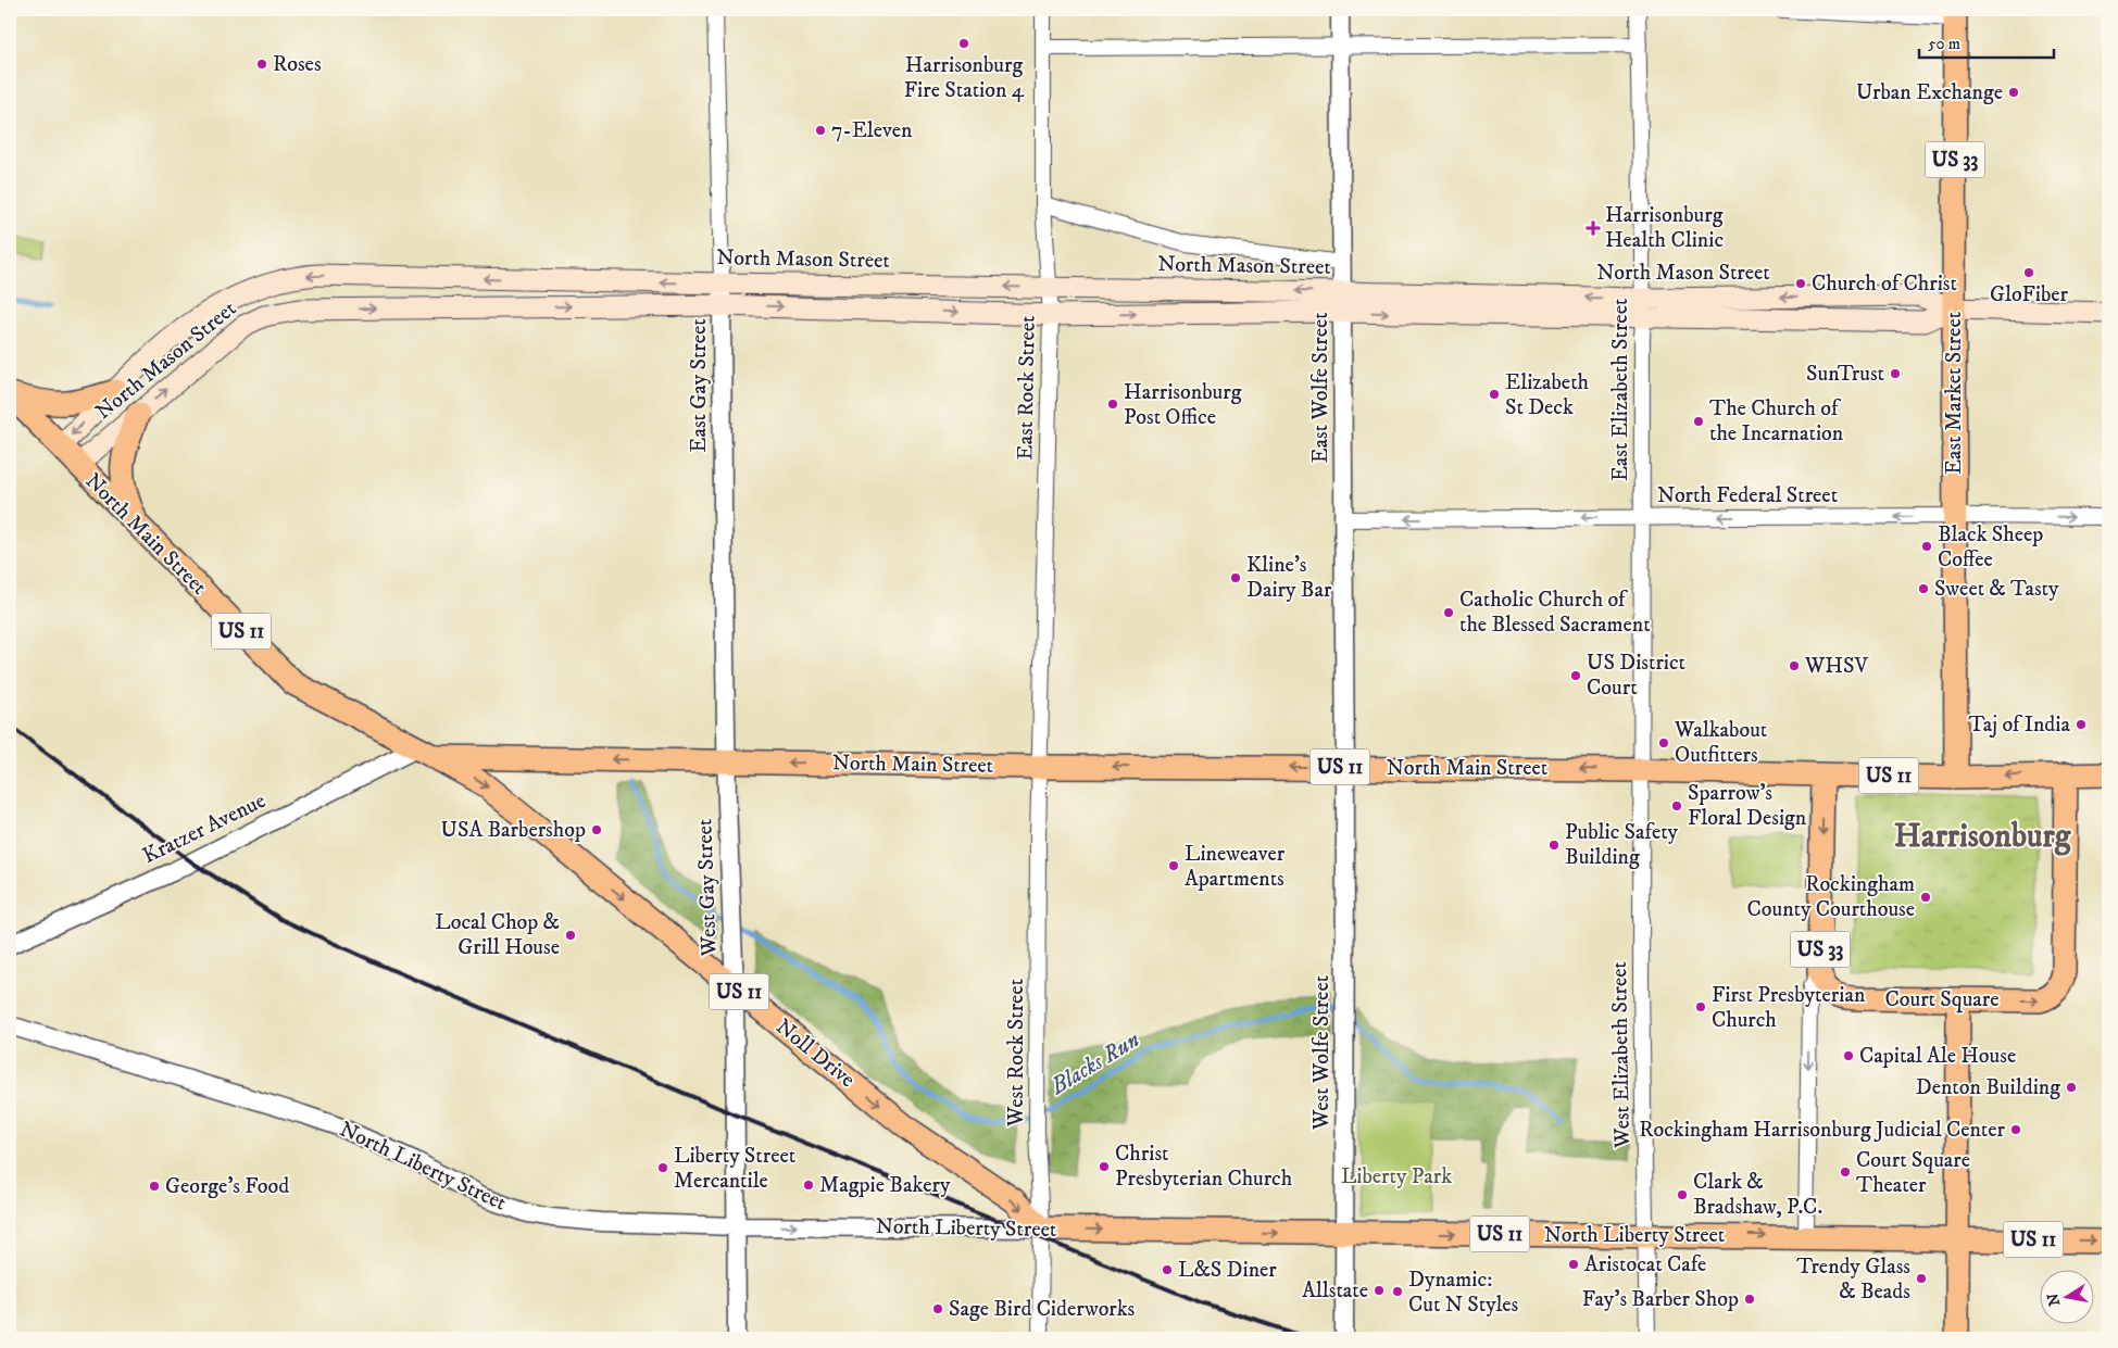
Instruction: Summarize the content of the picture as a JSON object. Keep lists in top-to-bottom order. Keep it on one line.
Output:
{"streets":{"main road":["US 33","North Mason Street","East Market Street","North Main Street","US 11","Court Square","Noll Drive","North Liberty Street"],"street":["East Gay Street","East Rock Street","East Wolfe Street","East Elizabeth Street","North Federal Street","Kratzer Avenue","West Gay Street","West Rock Street","West Wolfe Street","West Elizabeth Street"]},"crossings":[["US 33","North Main Street"],["US 33","Court Square"],["North Mason Street","East Gay Street"],["North Mason Street","East Rock Street"],["North Mason Street","East Wolfe Street"],["North Mason Street","East Elizabeth Street"],["North Mason Street","East Market Street"],["North Mason Street","North Main Street"],["East Gay Street","North Main Street"],["East Gay Street","West Gay Street"],["East Rock Street","North Main Street"],["East Rock Street","West Rock Street"],["East Wolfe Street","North Federal Street"],["East Wolfe Street","North Main Street"],["East Wolfe Street","West Wolfe Street"],["East Elizabeth Street","North Federal Street"],["East Elizabeth Street","North Main Street"],["East Elizabeth Street","West Elizabeth Street"],["East Market Street","North Federal Street"],["East Market Street","North Main Street"],["East Market Street","US 11"],["North Main Street","US 11"],["North Main Street","Kratzer Avenue"],["North Main Street","West Gay Street"],["North Main Street","West Rock Street"],["North Main Street","West Wolfe Street"],["North Main Street","Noll Drive"],["North Main Street","West Elizabeth Street"],["US 11","Court Square"],["US 11","North Liberty Street"],["Kratzer Avenue","Noll Drive"],["West Gay Street","Noll Drive"],["West Gay Street","North Liberty Street"],["West Rock Street","Noll Drive"],["West Rock Street","North Liberty Street"],["West Wolfe Street","North Liberty Street"],["Noll Drive","North Liberty Street"],["West Elizabeth Street","North Liberty Street"]],"one_way":["North Main Street","Noll Drive","North Liberty Street"],"districts":["Harrisonburg"],"water":["Blacks Run"],"parks":["Liberty Park"],"places":{"other":["Harrisonburg Fire Station 4","Roses","Urban Exchange","7-Eleven","GloFiber","Church of Christ","SunTrust","Elizabeth St Deck","Harrisonburg Post Office","The Church of the Incarnation","Black Sheep Coffee","Kline's Dairy Bar","Sweet & Tasty","Catholic Church of the Blessed Sacrament","WHSV","US District Court","Taj of India","Walkabout Outfitters","Sparrow's Floral Design","USA Barbershop","Public Safety Building","Lineweaver Apartments","Rockingham County Courthouse","Local Chop & Grill House","First Presbyterian Church","Capital Ale House","Denton Building","Rockingham Harrisonburg Judicial Center","Christ Presbyterian Church","Liberty Street Mercantile","Court Square Theater","Magpie Bakery","George's Food","Clark & Bradshaw, P.C.","Aristocat Cafe","L&S Diner","Trendy Glass & Beads","Allstate","Dynamic: Cut N Styles","Fay's Barber Shop","Sage Bird Ciderworks"],"health":["Harrisonburg Health Clinic"]},"scale_bar":"50 m","north":"left"}
